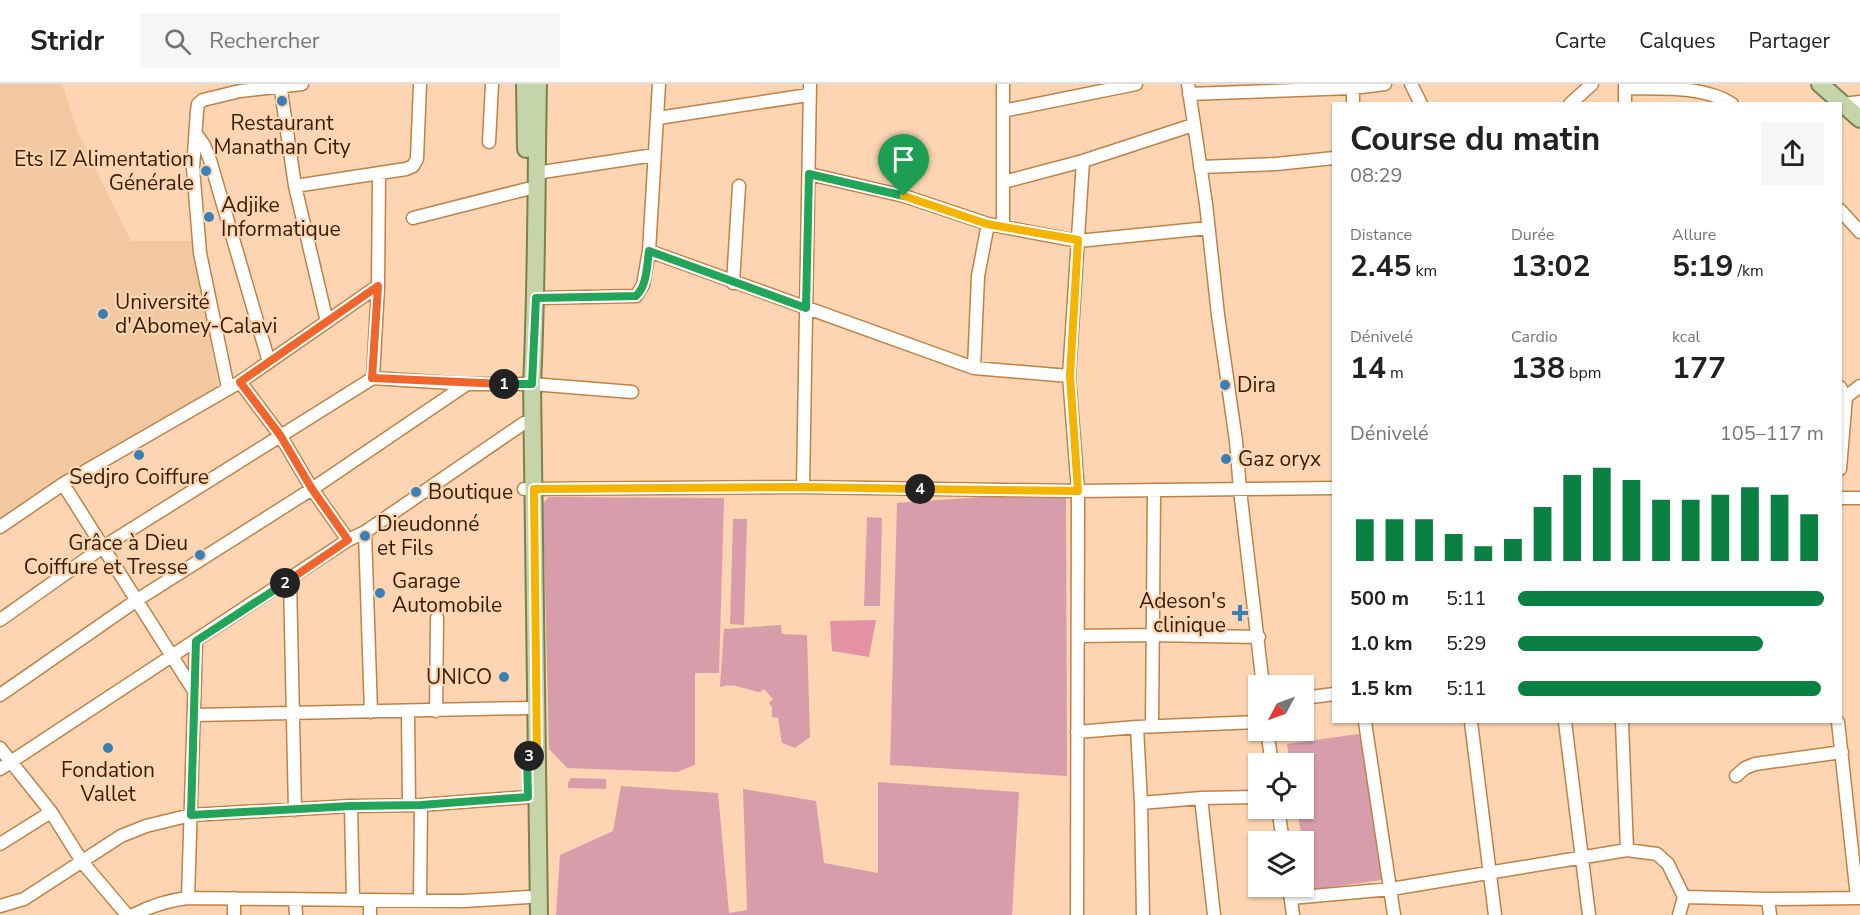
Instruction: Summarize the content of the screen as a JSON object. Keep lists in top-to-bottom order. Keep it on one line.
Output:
{"places":{"other":["Restaurant Manathan City","Ets IZ Alimentation Générale","Adjike Informatique","Université d'Abomey-Calavi","Dira","Sedjro Coiffure","Gaz oryx","Boutique","Dieudonné et Fils","Grâce à Dieu Coiffure et Tresse","Garage Automobile","UNICO","Fondation Vallet"],"health":["Adeson's clinique"]},"north":"bottom left","page":{"header":"Stridr","search":"Rechercher","nav":["Carte","Calques","Partager"],"heading":["Course du matin","08:29"],"stats":[["Distance","2.45 km"],["Durée","13:02"],["Allure","5:19 /km"],["Dénivelé","14 m"],["Cardio","138 bpm"],["kcal","177"]],"pins":["1","4","2","3"],"chart":["Dénivelé","105–117 m"],"list":[{"name":"500 m","note":"5:11"},{"name":"1.0 km","note":"5:29"},{"name":"1.5 km","note":"5:11"}]}}
